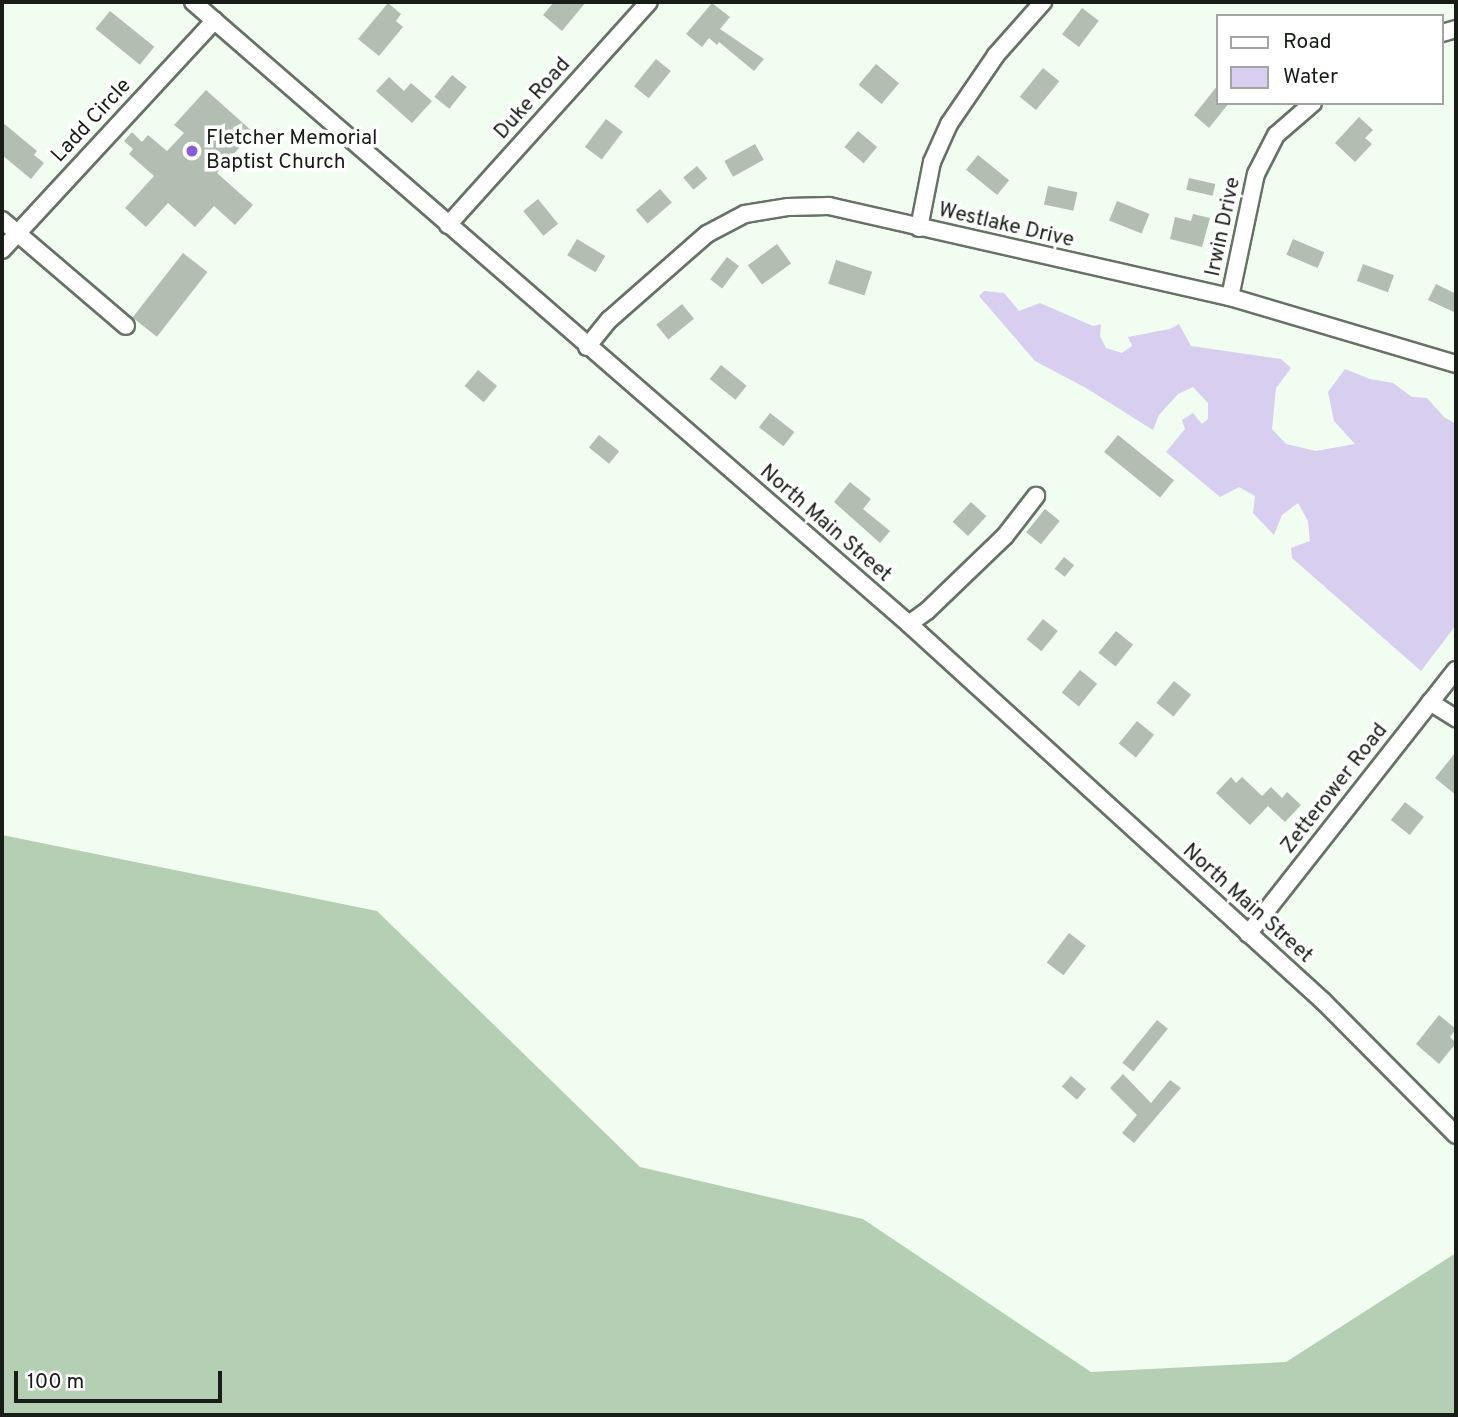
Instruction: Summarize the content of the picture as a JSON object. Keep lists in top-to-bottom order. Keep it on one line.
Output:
{"streets":{"street":["Duke Road","Ladd Circle","Westlake Drive","Irwin Drive","North Main Street","Zetterower Road"]},"crossings":[["Duke Road","North Main Street"],["Ladd Circle","North Main Street"],["Westlake Drive","Irwin Drive"],["Westlake Drive","North Main Street"],["North Main Street","Zetterower Road"]],"places":["Fletcher Memorial Baptist Church"],"legend":["Road","Water"],"scale_bar":"100 m"}
